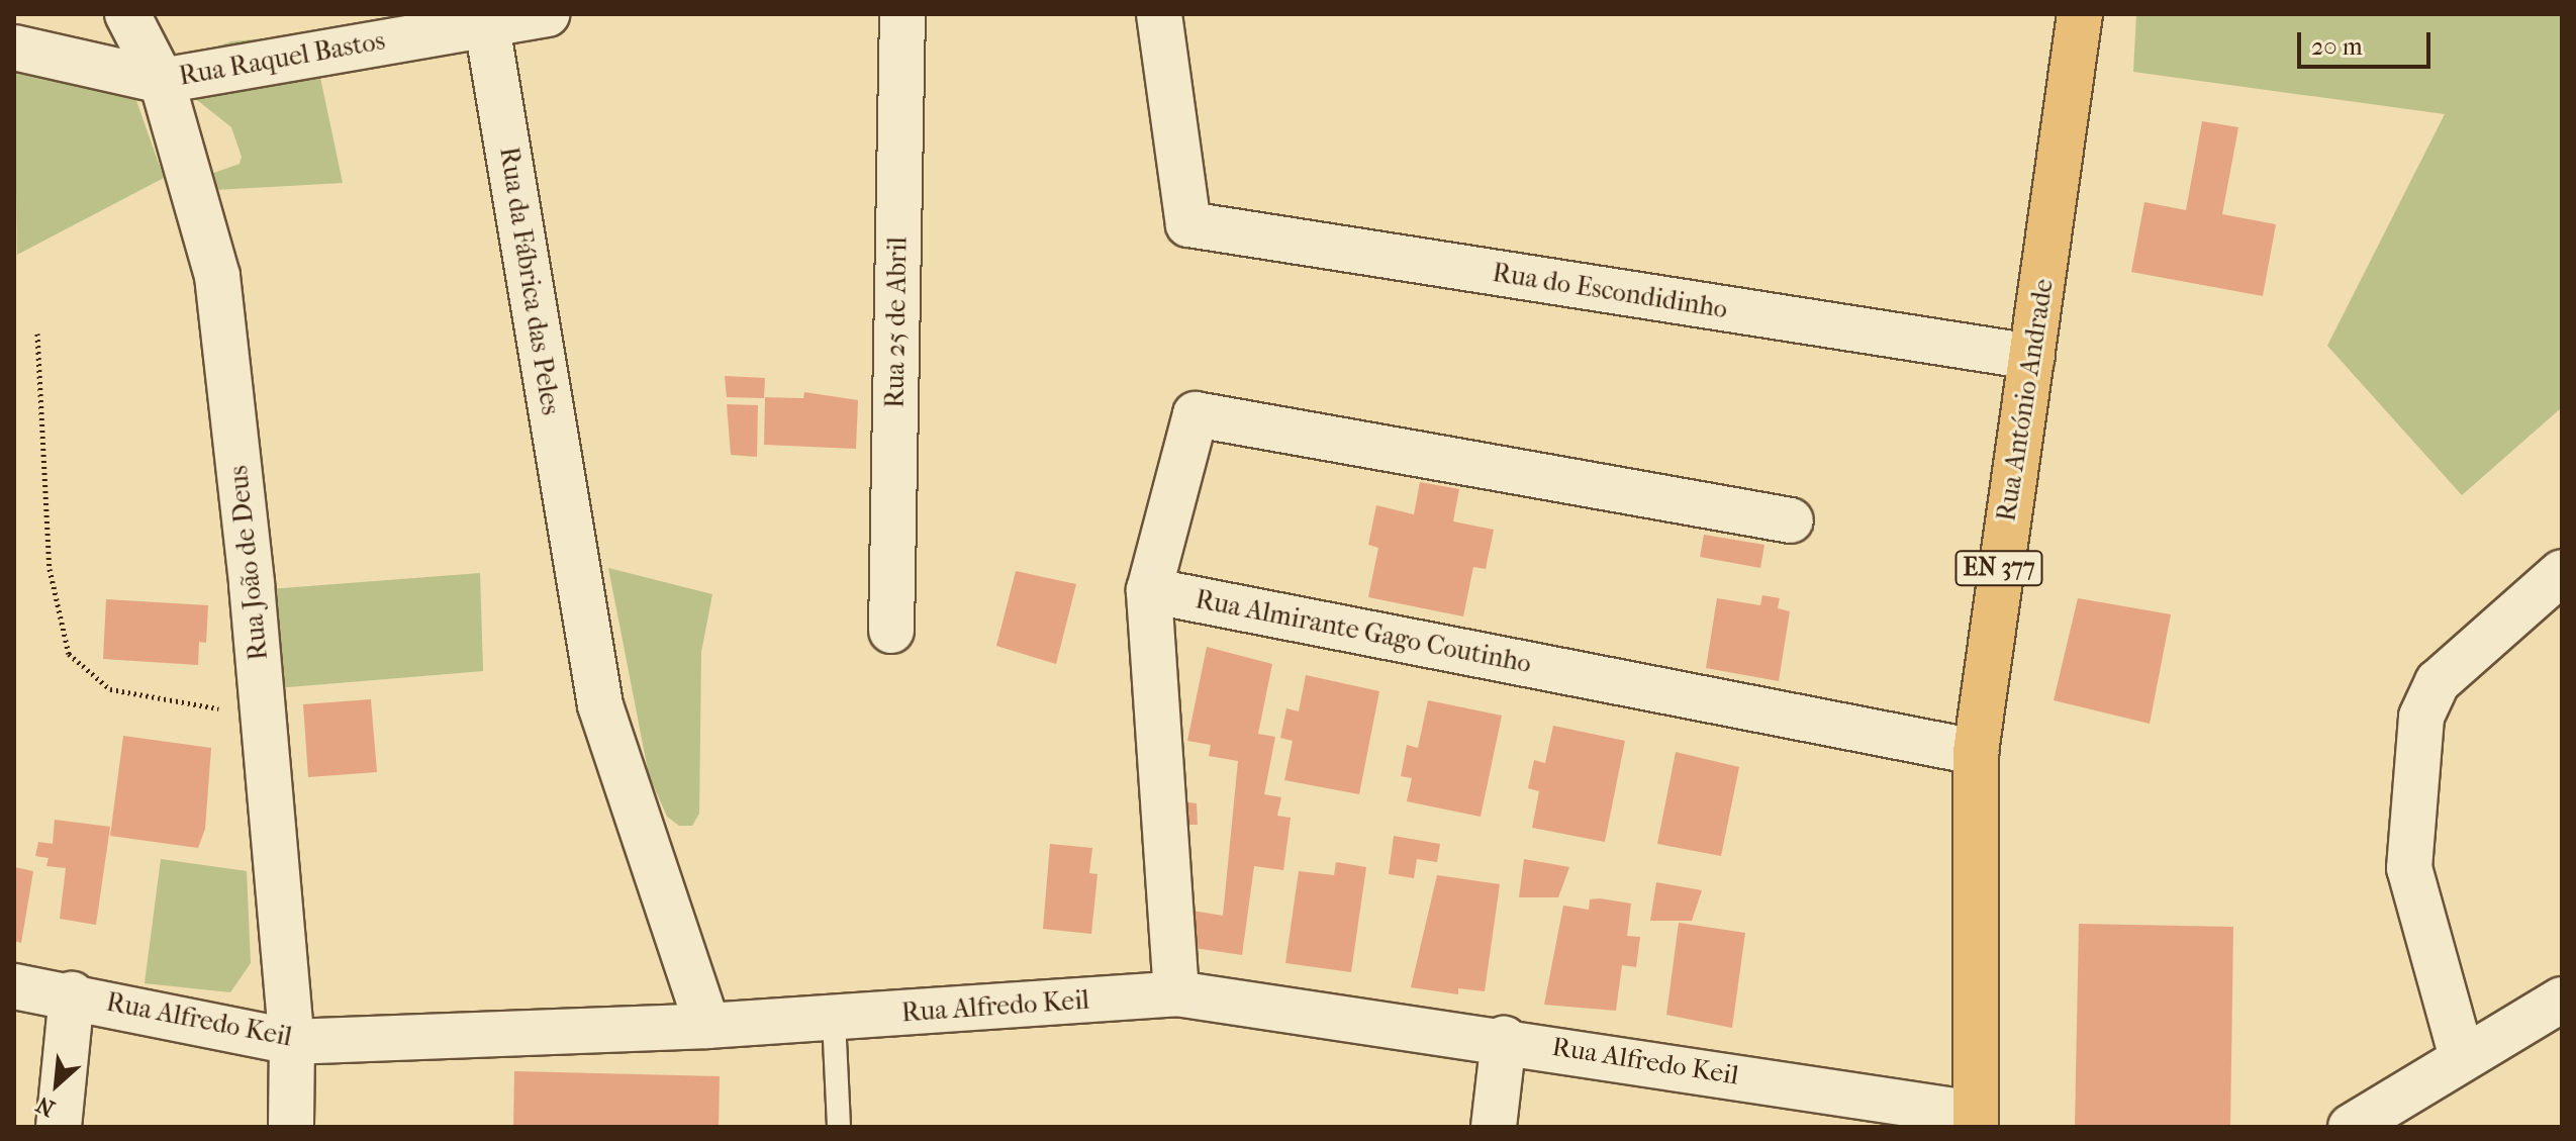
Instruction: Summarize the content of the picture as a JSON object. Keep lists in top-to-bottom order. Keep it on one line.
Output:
{"streets":{"main road":["Rua António Andrade","EN 377"],"street":["Rua Raquel Bastos","Rua da Fábrica das Peles","Rua do Escondidinho","Rua 25 de Abril","Rua João de Deus","Rua Almirante Gago Coutinho","Rua Alfredo Keil"]},"crossings":[["Rua Raquel Bastos","Rua da Fábrica das Peles"],["Rua Raquel Bastos","Rua João de Deus"],["Rua da Fábrica das Peles","Rua Alfredo Keil"],["Rua do Escondidinho","Rua António Andrade"],["Rua António Andrade","Rua Almirante Gago Coutinho"],["Rua António Andrade","Rua Alfredo Keil"],["Rua João de Deus","Rua Alfredo Keil"]],"scale_bar":"20 m","north":"bottom left"}
